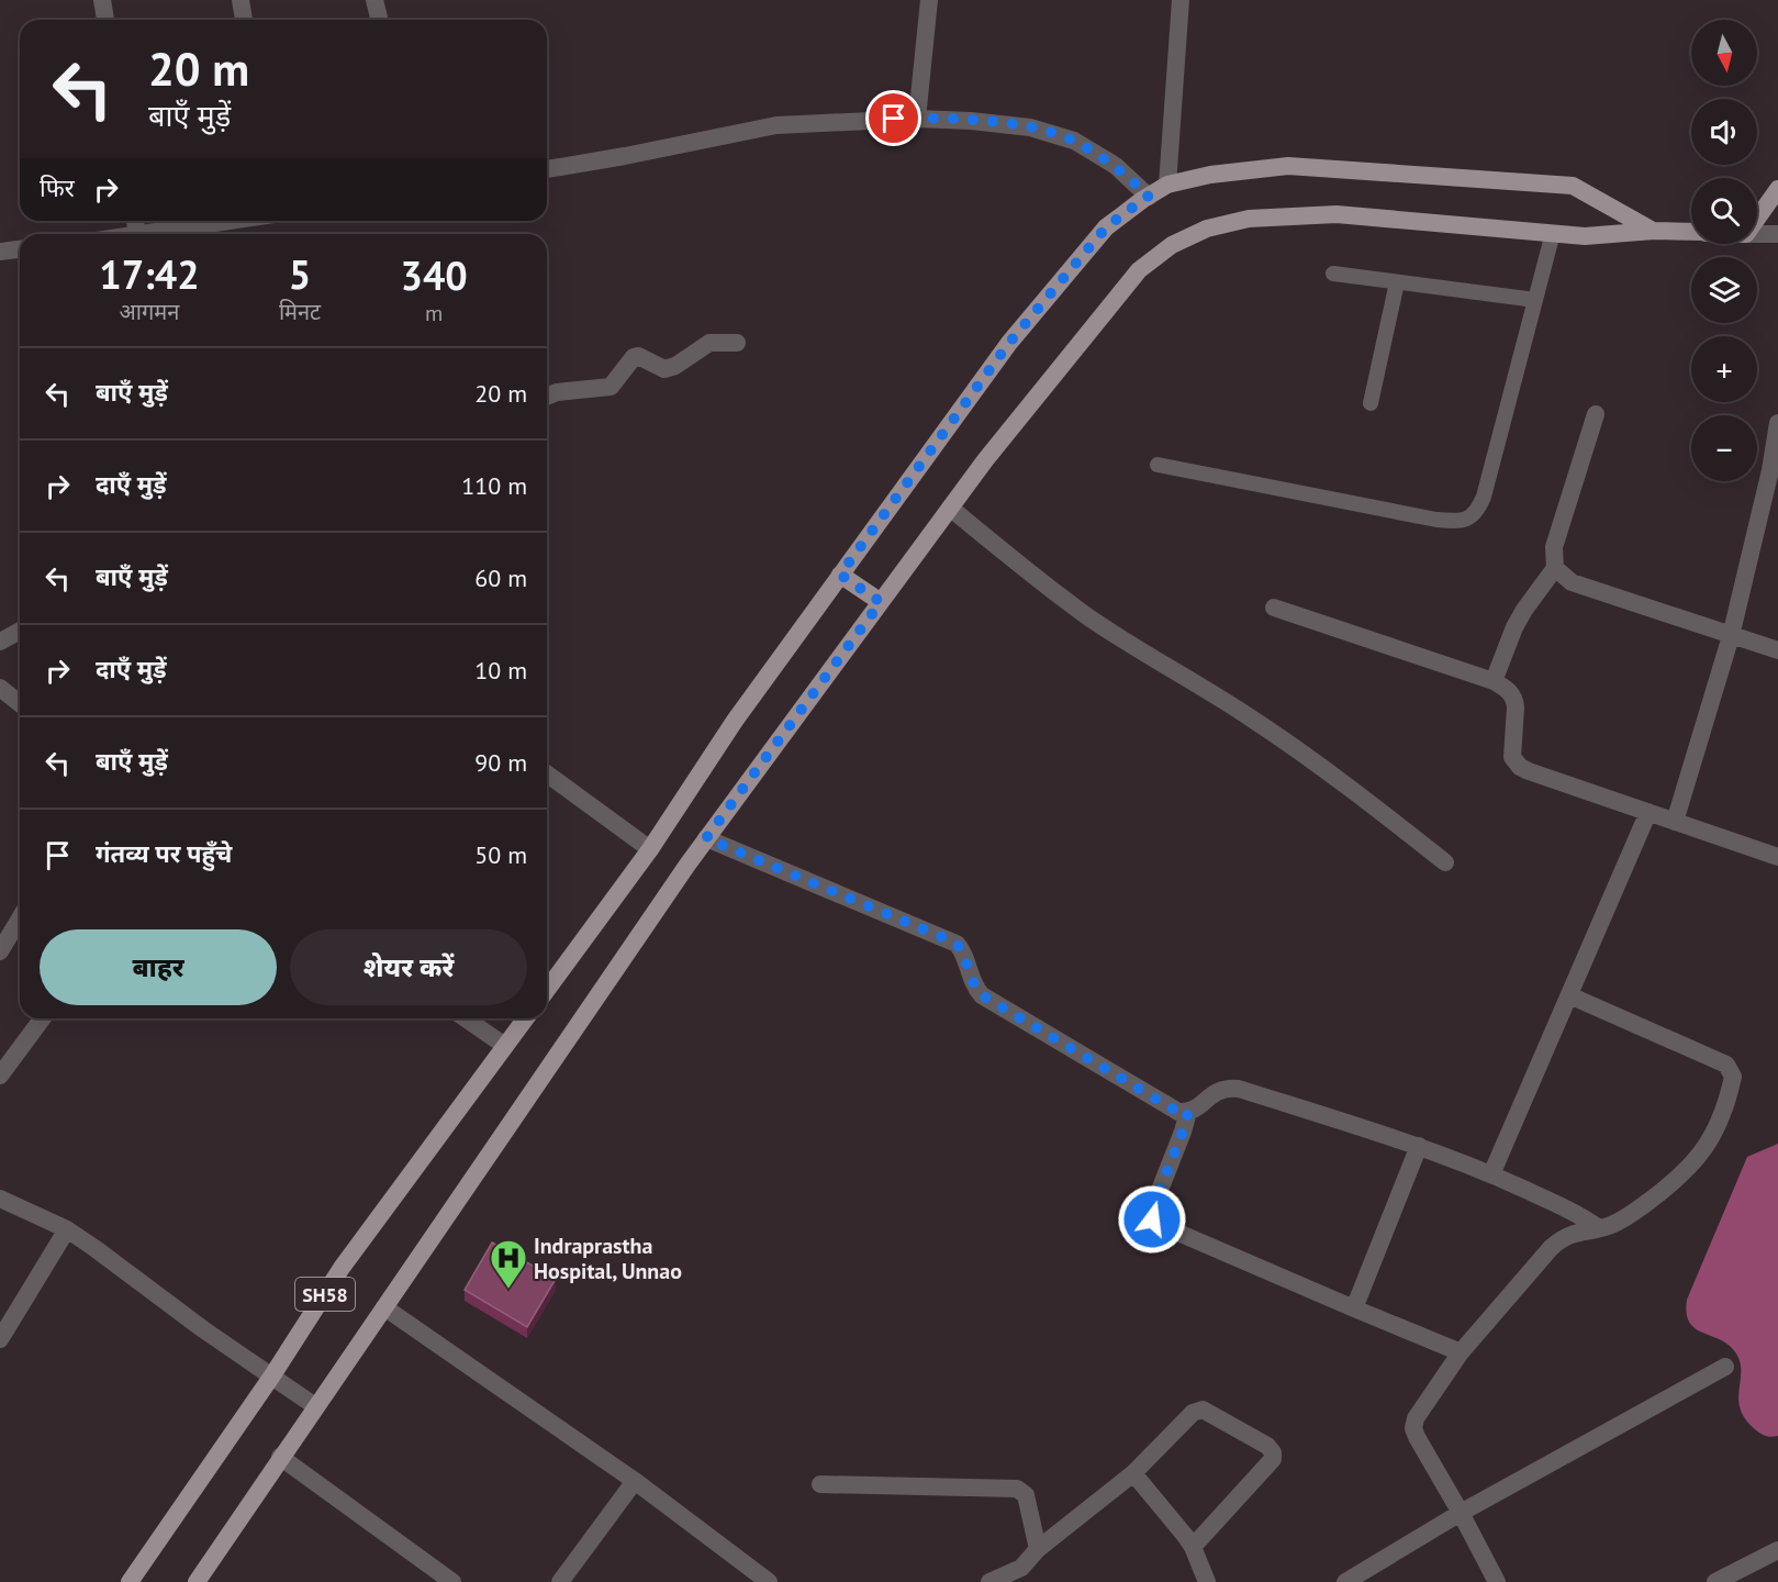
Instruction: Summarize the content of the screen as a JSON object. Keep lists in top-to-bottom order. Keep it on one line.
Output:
{"streets":{"main road":["SH58"]},"places":{"hospital":["Indraprastha Hospital, Unnao"]},"north":"bottom","page":{"map_buttons":["+","−"],"turn":["20 m","बाएँ मुड़ें"],"then":"फिर","eta":["17:42","आगमन","5","मिनट","340","m"],"list":[{"name":"बाएँ मुड़ें","value":"20 m"},{"name":"दाएँ मुड़ें","value":"110 m"},{"name":"बाएँ मुड़ें","value":"60 m"},{"name":"दाएँ मुड़ें","value":"10 m"},{"name":"बाएँ मुड़ें","value":"90 m"},{"name":"गंतव्य पर पहुँचे","value":"50 m"}],"buttons":["बाहर","शेयर करें"]}}
